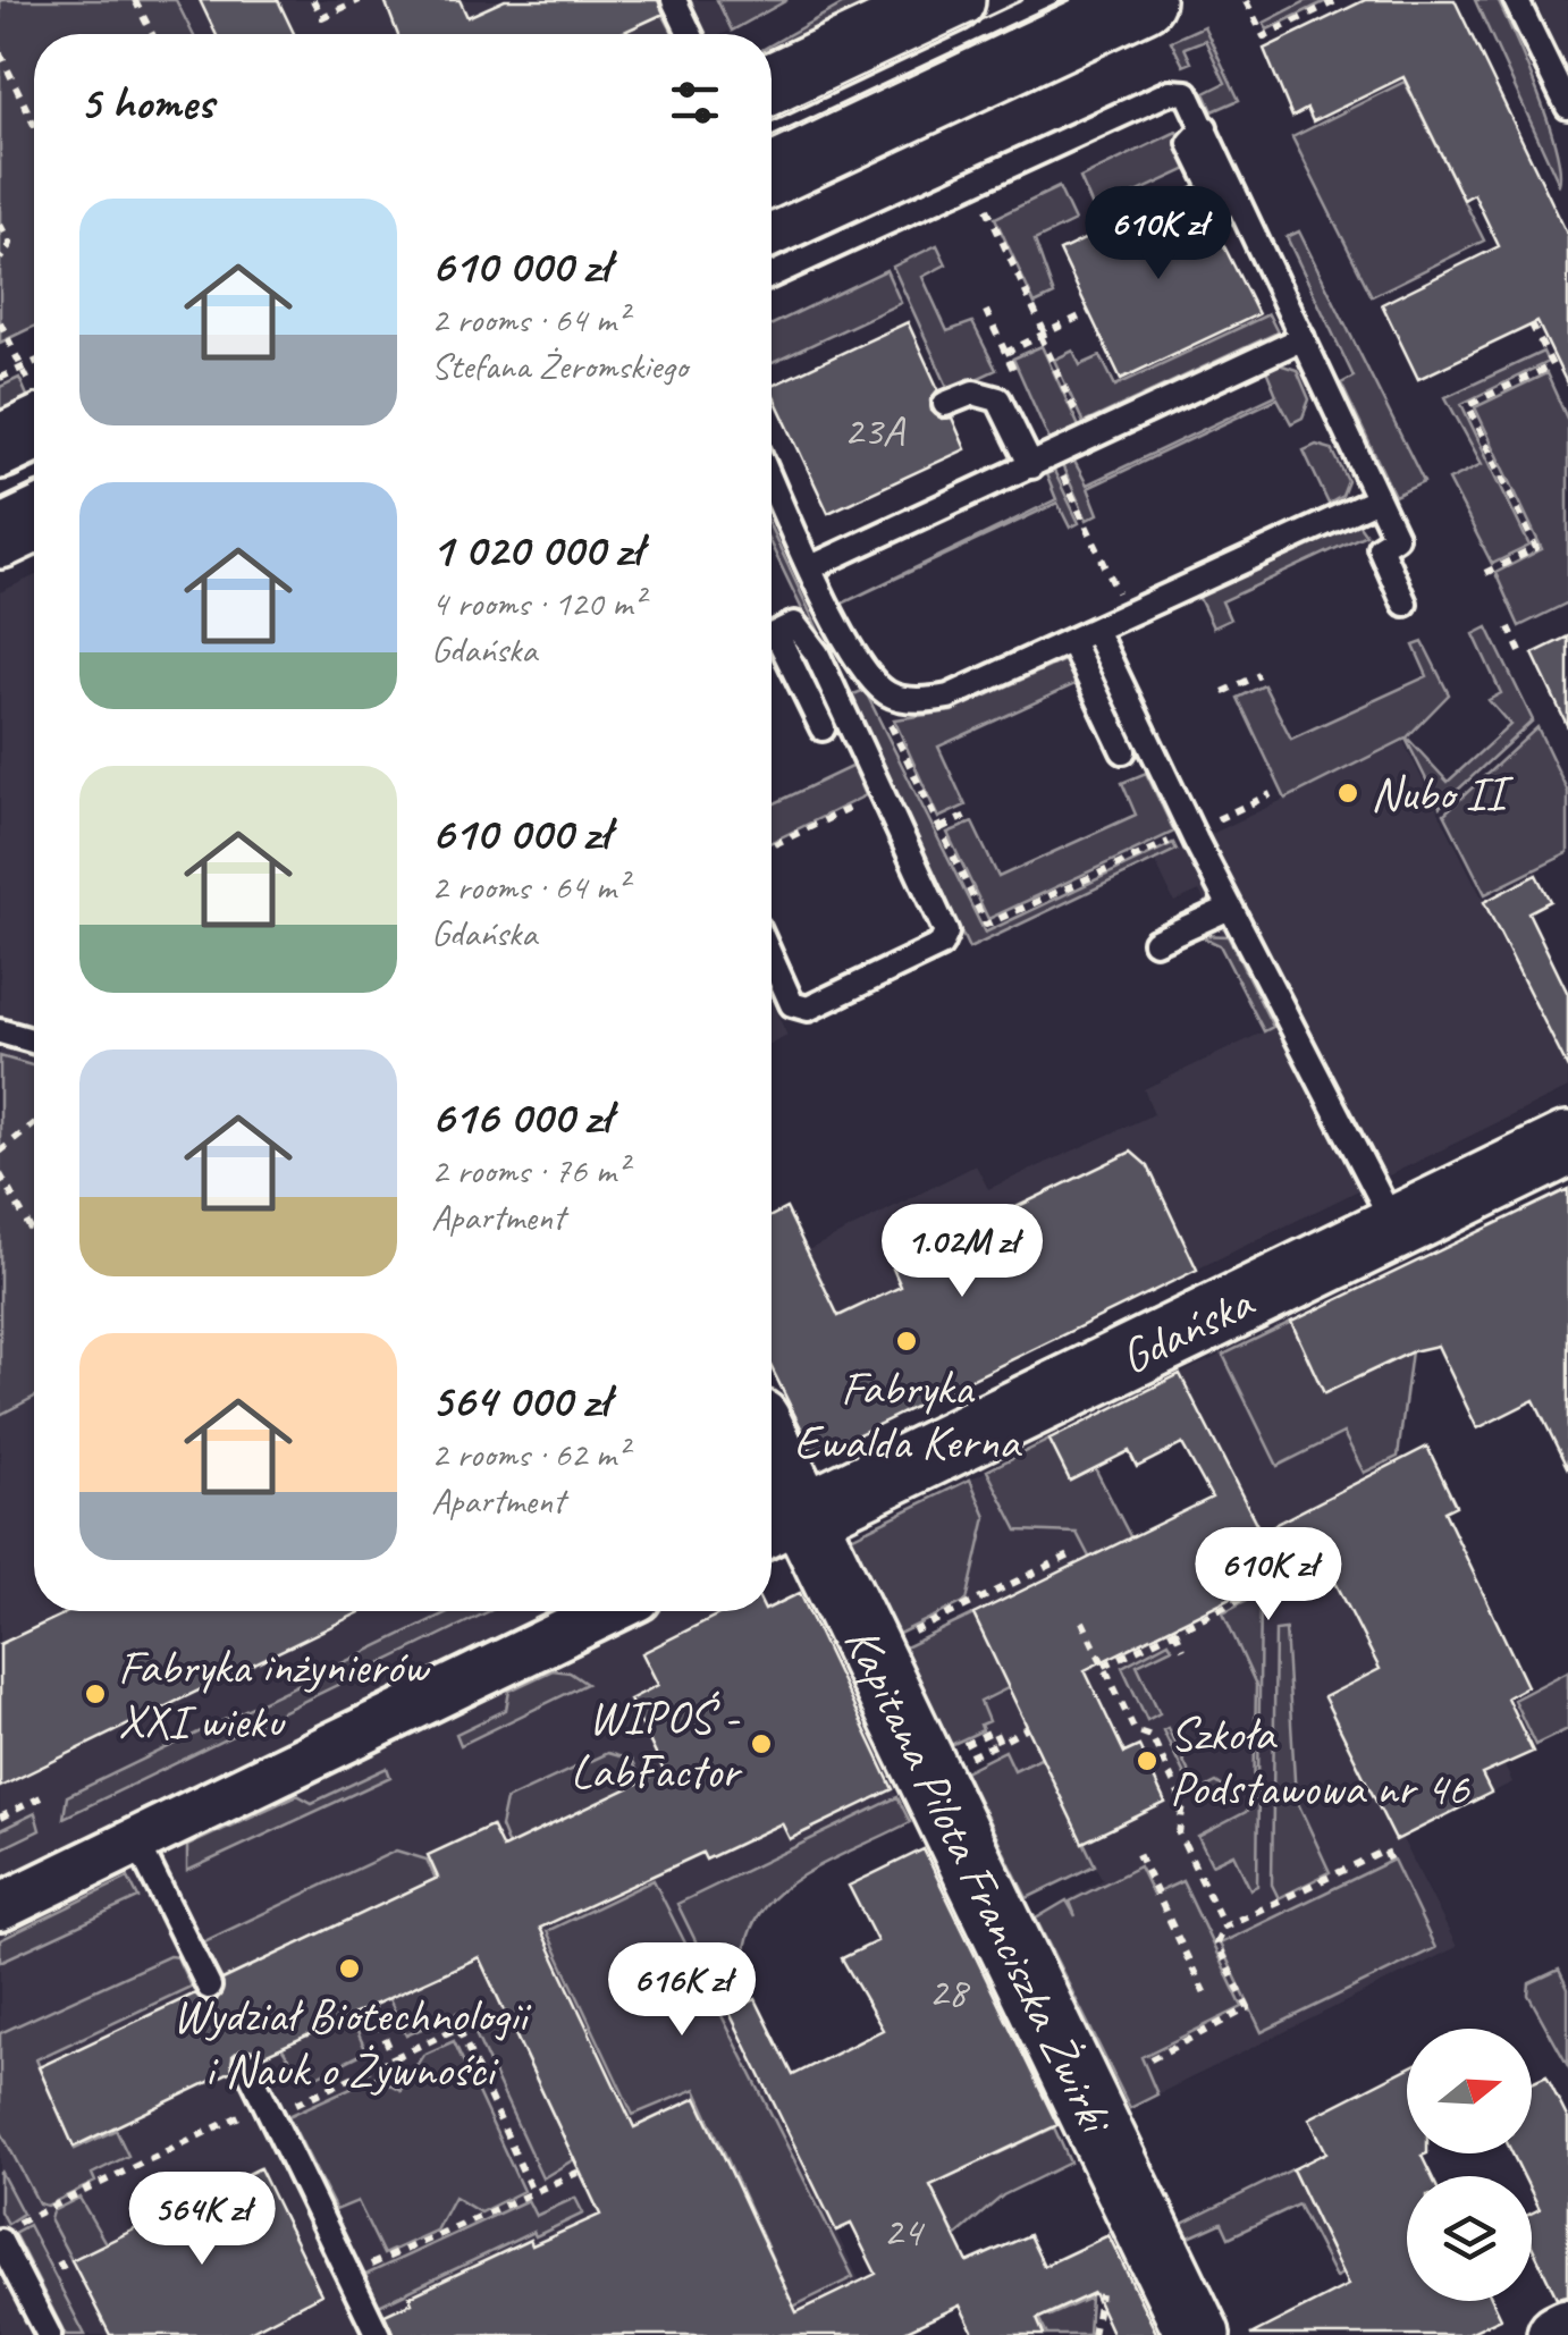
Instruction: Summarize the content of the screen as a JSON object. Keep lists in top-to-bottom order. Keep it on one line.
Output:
{"streets":{"street":["Gdańska","Kapitana Pilota Franciszka Żwirki"]},"crossings":[["Gdańska","Kapitana Pilota Franciszka Żwirki"]],"places":["Nubo II","Fabryka Ewalda Kerna","Fabryka inżynierów XXI wieku","WIPOŚ - LabFactor","Szkoła Podstawowa nr 46","Wydział Biotechnologii i Nauk o Żywności"],"house_numbers":["23A","28","24"],"north":"right","page":{"heading":"5 homes","list":[{"name":"610 000 zł","note":"2 rooms · 64 m² · Stefana Żeromskiego"},{"name":"1 020 000 zł","note":"4 rooms · 120 m² · Gdańska"},{"name":"610 000 zł","note":"2 rooms · 64 m² · Gdańska"},{"name":"616 000 zł","note":"2 rooms · 76 m² · Apartment"},{"name":"564 000 zł","note":"2 rooms · 62 m² · Apartment"}],"price":["610K zł","1.02M zł","610K zł","616K zł","564K zł"]}}
